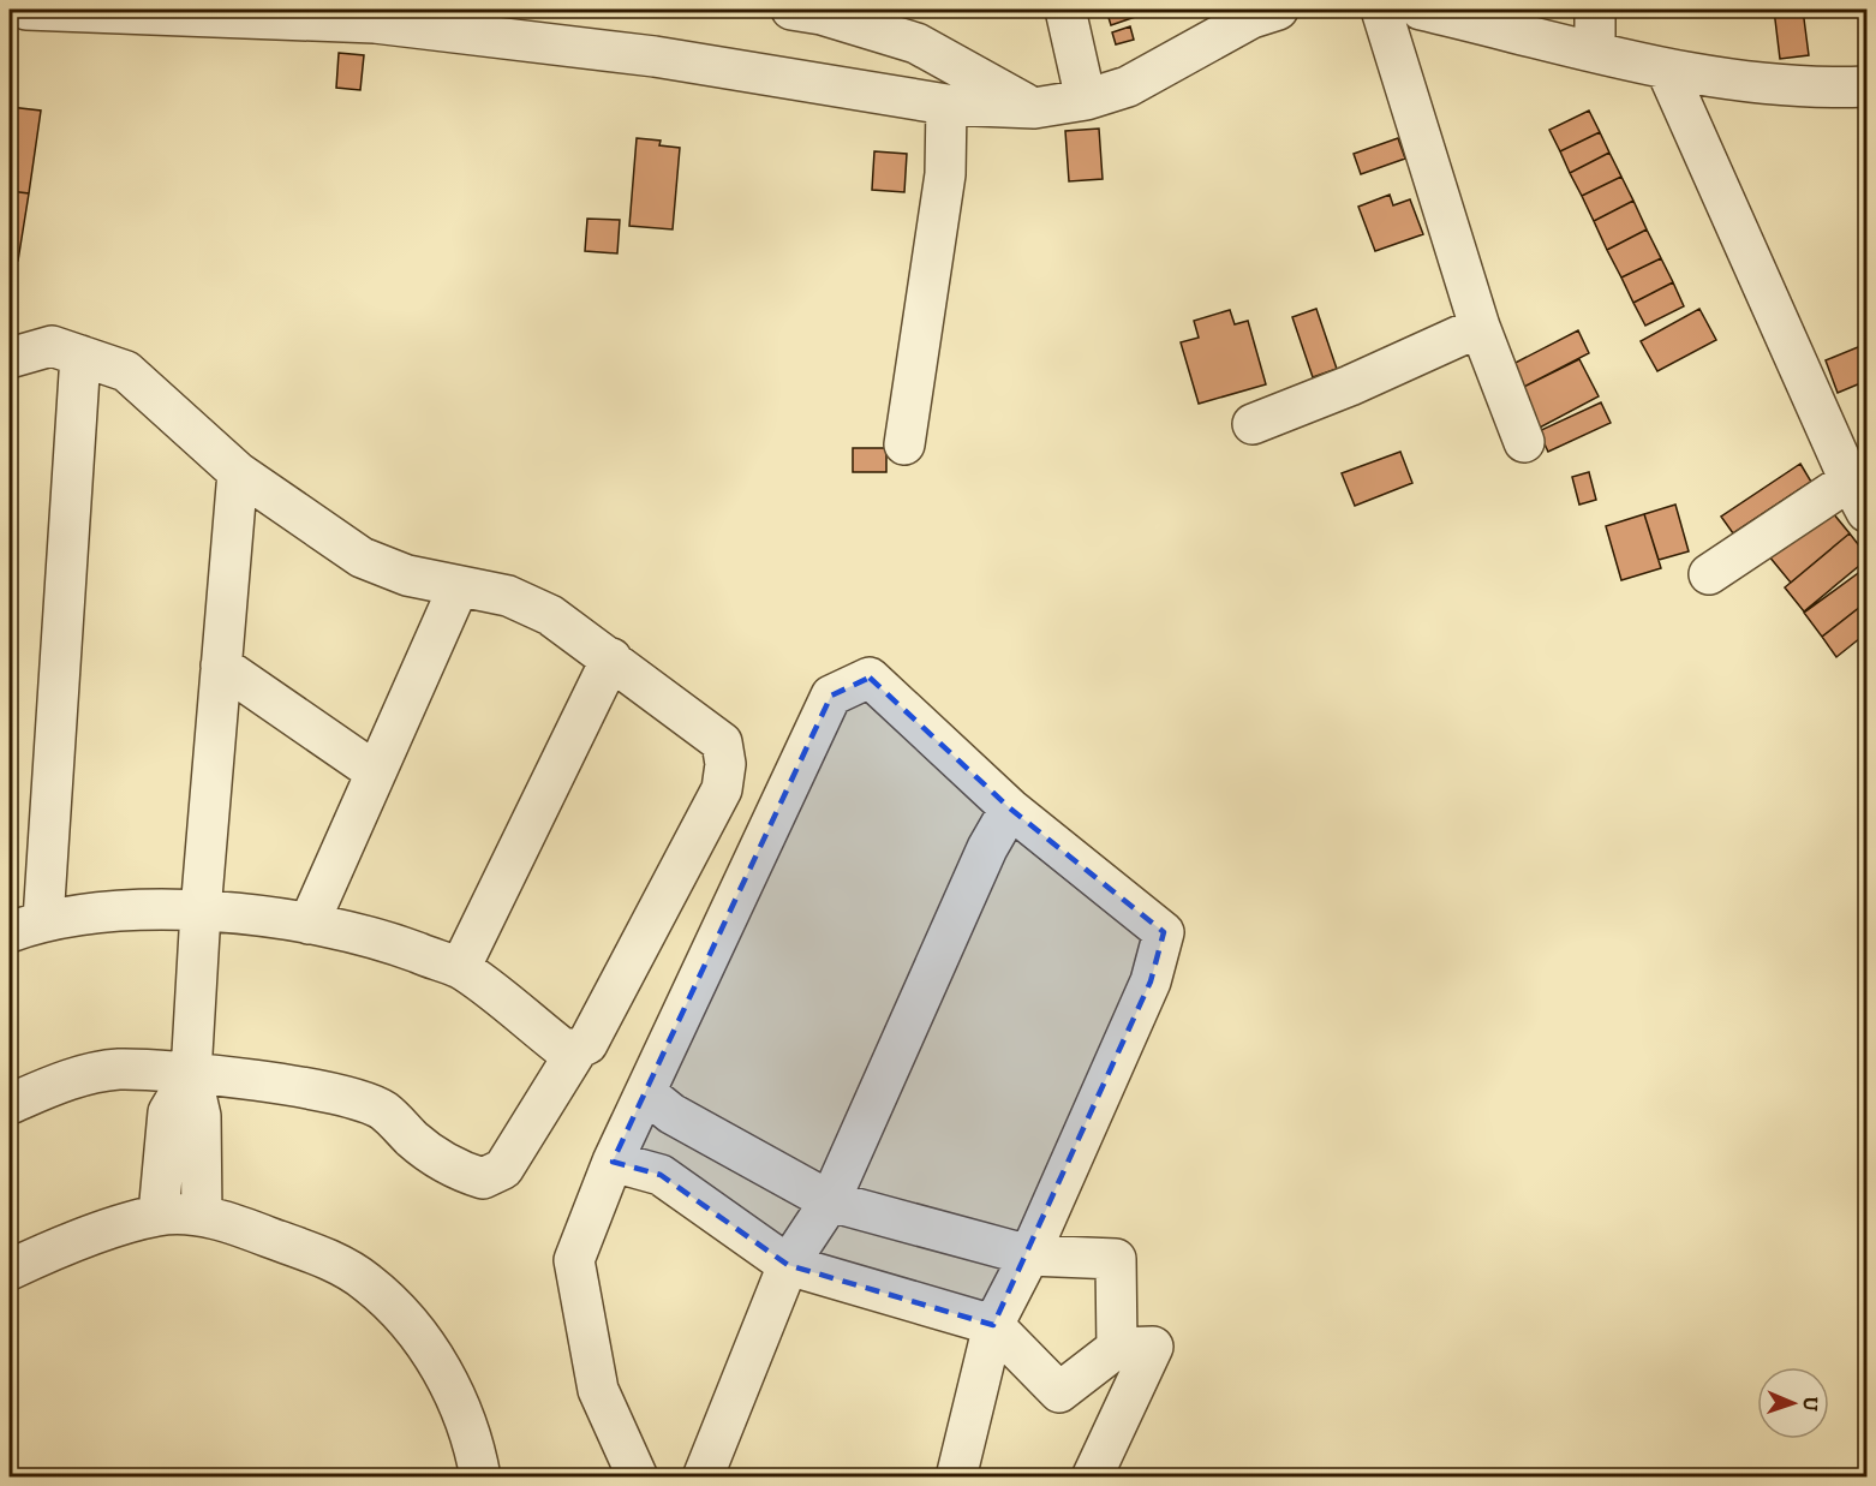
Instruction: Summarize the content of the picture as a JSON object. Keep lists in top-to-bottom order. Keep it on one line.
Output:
{"north":"right"}
